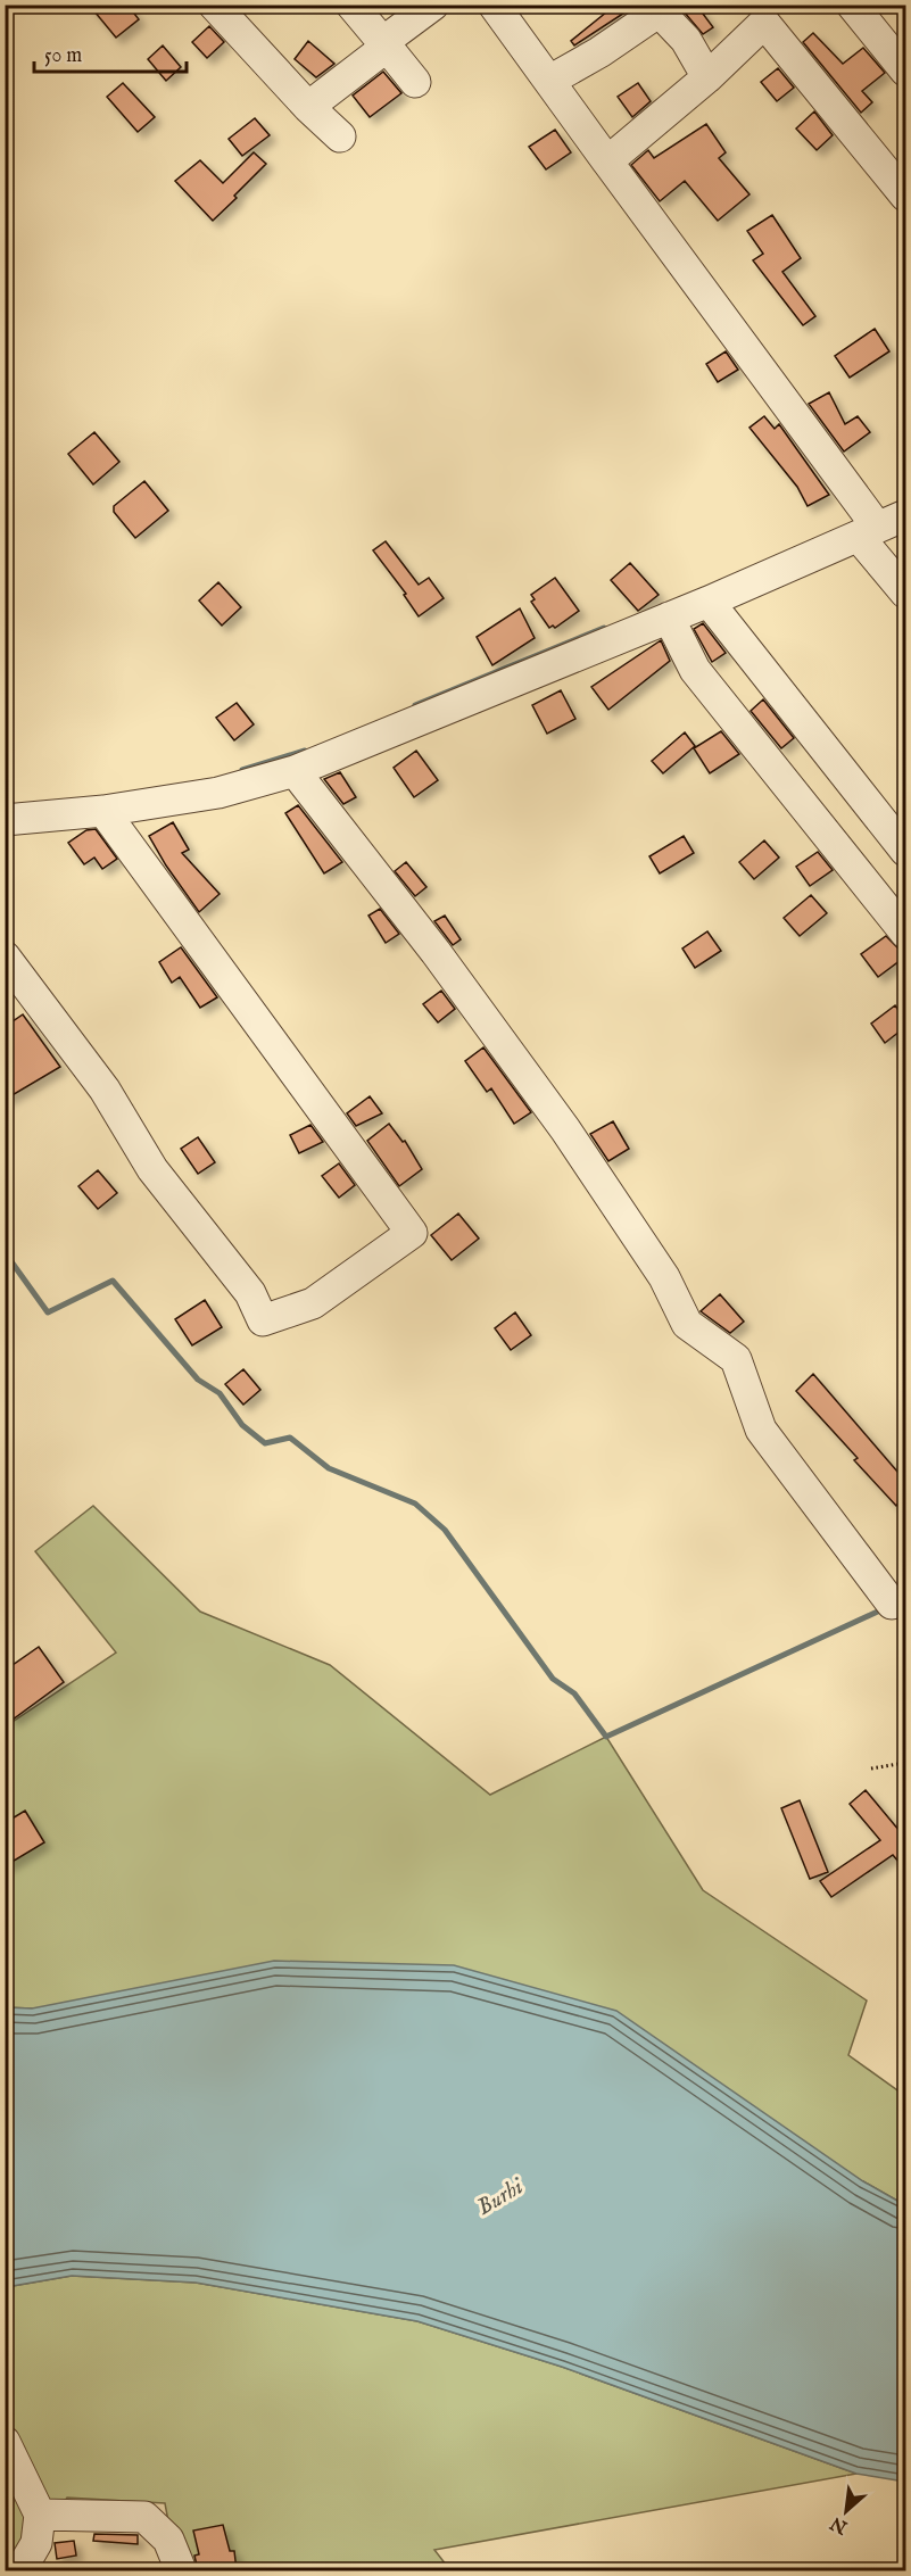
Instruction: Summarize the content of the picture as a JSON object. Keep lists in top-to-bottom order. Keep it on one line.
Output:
{"water":["Burhi"],"scale_bar":"50 m","north":"bottom left"}
